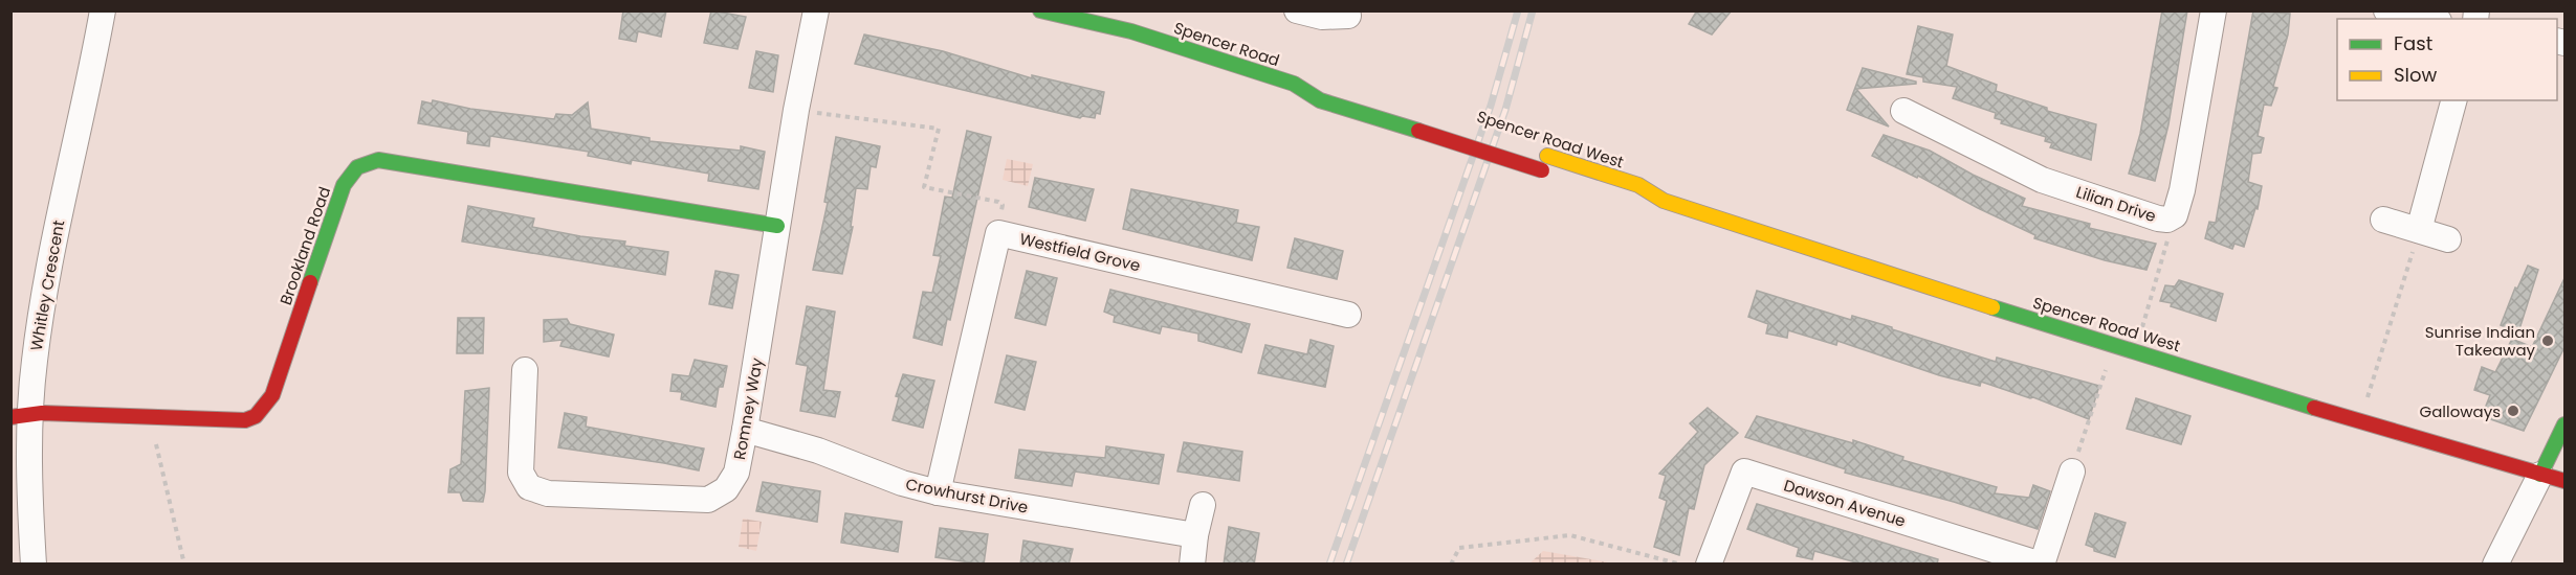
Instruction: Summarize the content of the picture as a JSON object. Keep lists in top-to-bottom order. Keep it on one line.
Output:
{"streets":{"street":["Spencer Road","Spencer Road West","Lilian Drive","Brookland Road","Westfield Grove","Whitley Crescent","Romney Way","Crowhurst Drive","Dawson Avenue"]},"crossings":[["Brookland Road","Whitley Crescent"],["Brookland Road","Romney Way"],["Westfield Grove","Crowhurst Drive"],["Romney Way","Crowhurst Drive"]],"places":["Sunrise Indian Takeaway","Galloways"],"legend":["Fast","Slow"]}
